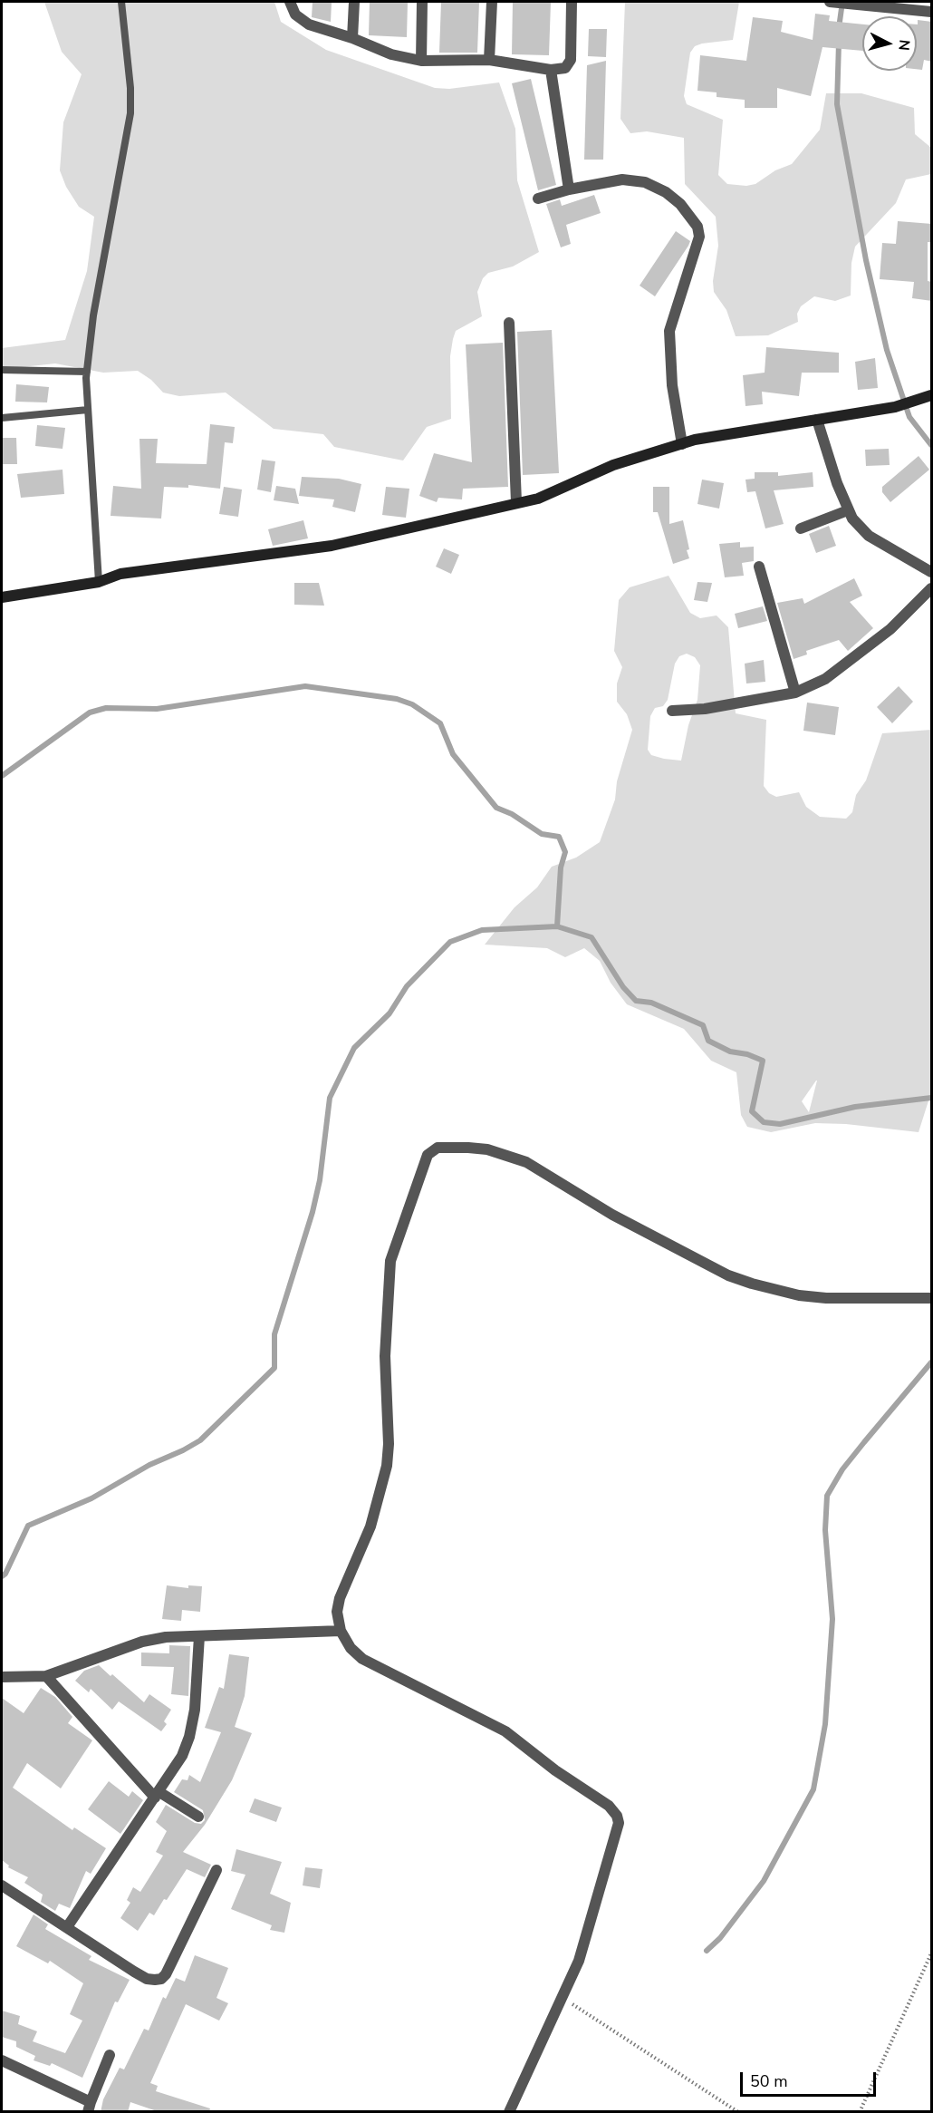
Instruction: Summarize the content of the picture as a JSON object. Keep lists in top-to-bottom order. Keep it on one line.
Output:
{"scale_bar":"50 m","north":"right"}
